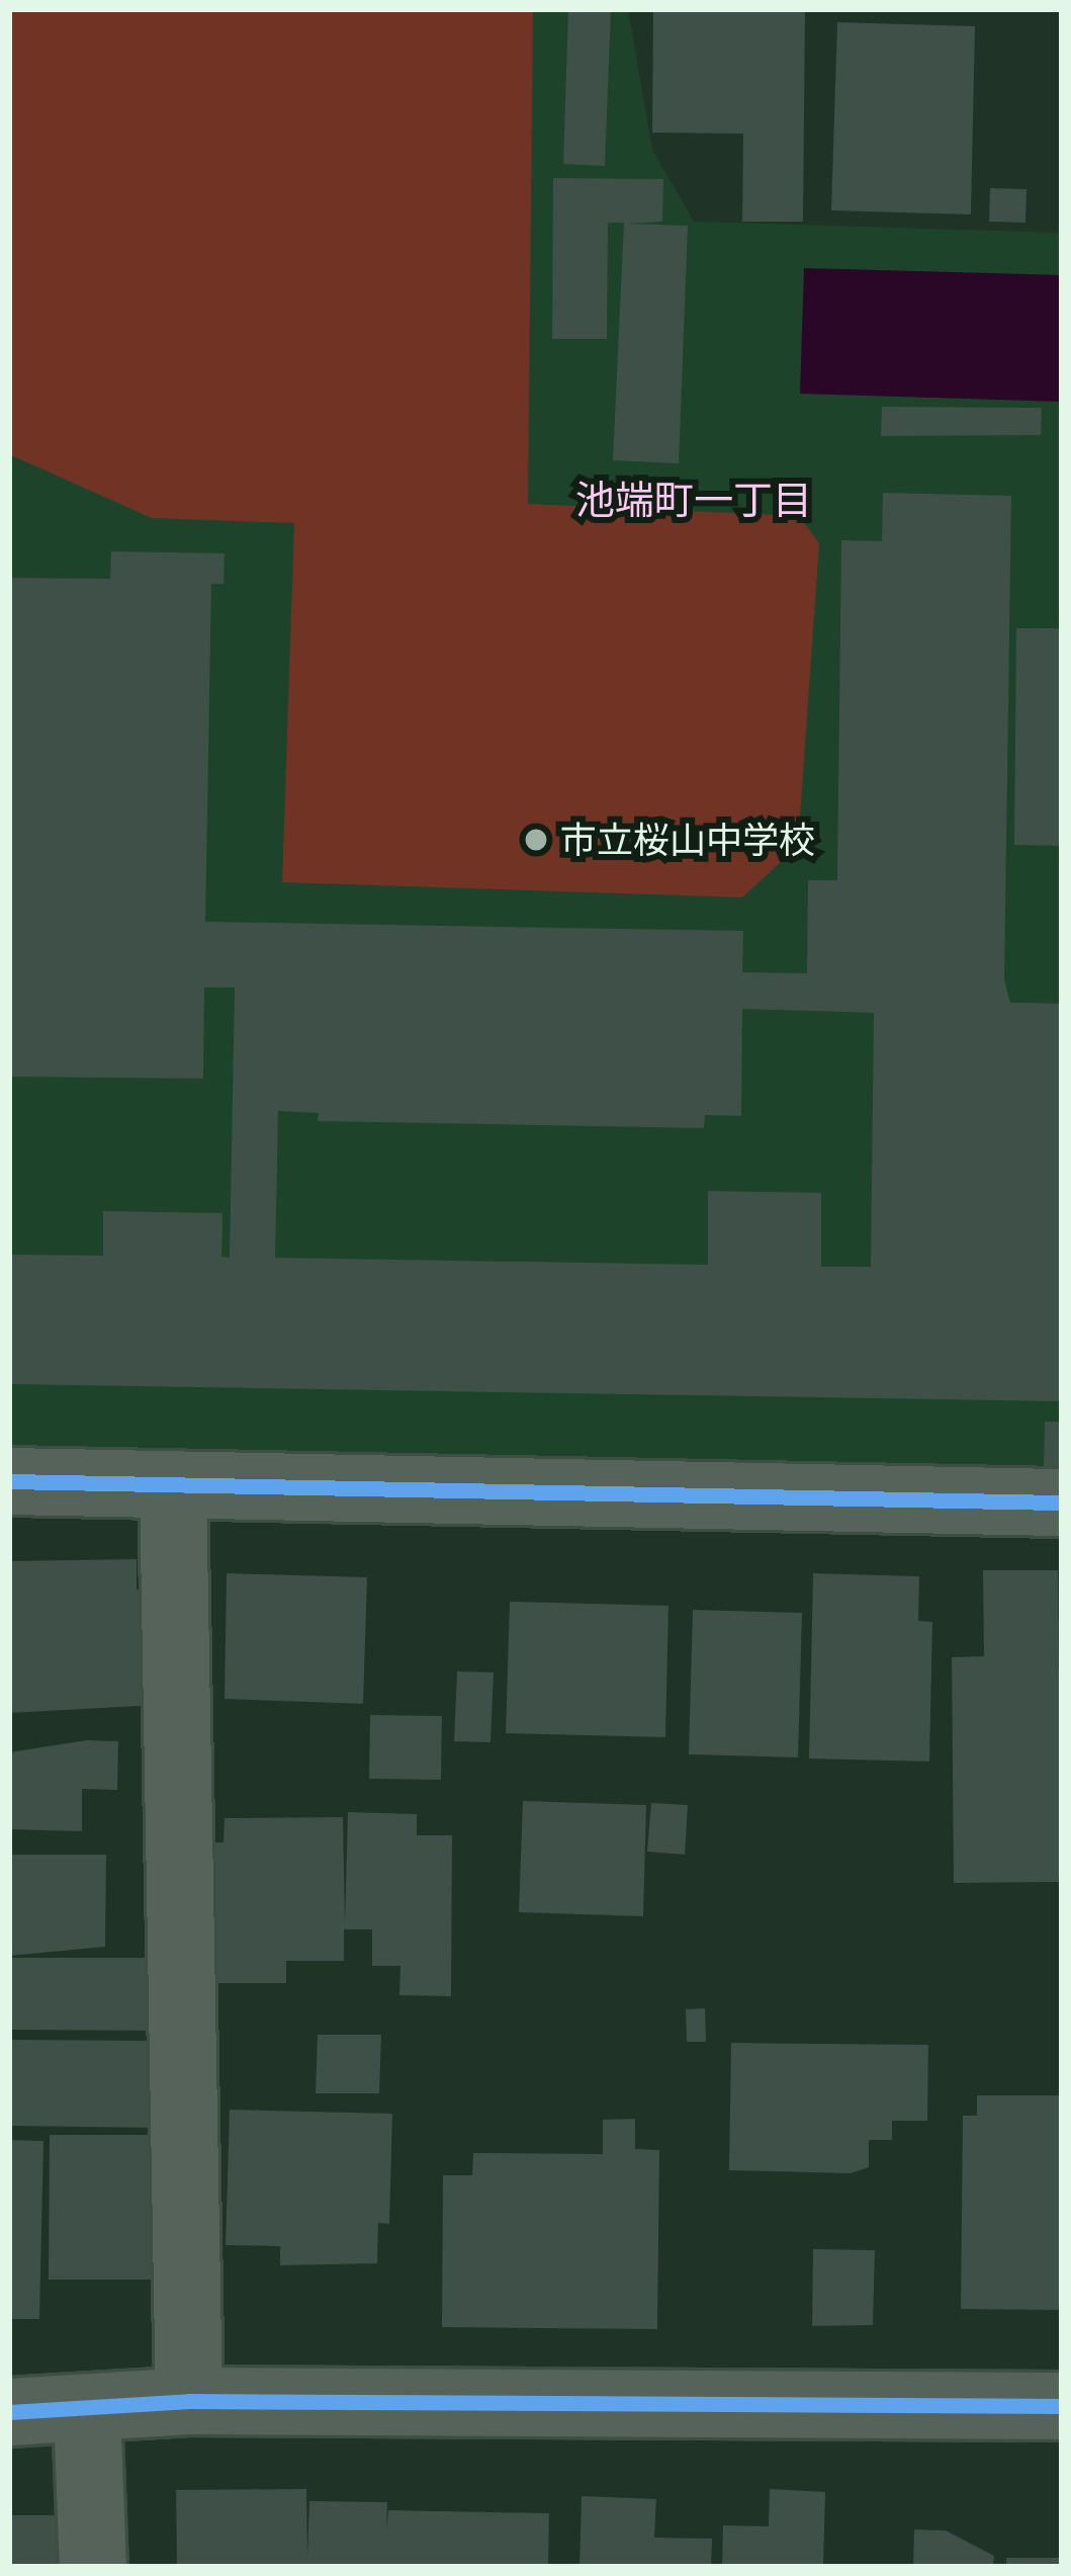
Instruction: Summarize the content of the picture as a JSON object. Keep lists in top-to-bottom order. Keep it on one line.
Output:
{"districts":["池端町一丁目"],"places":["市立桜山中学校"]}
